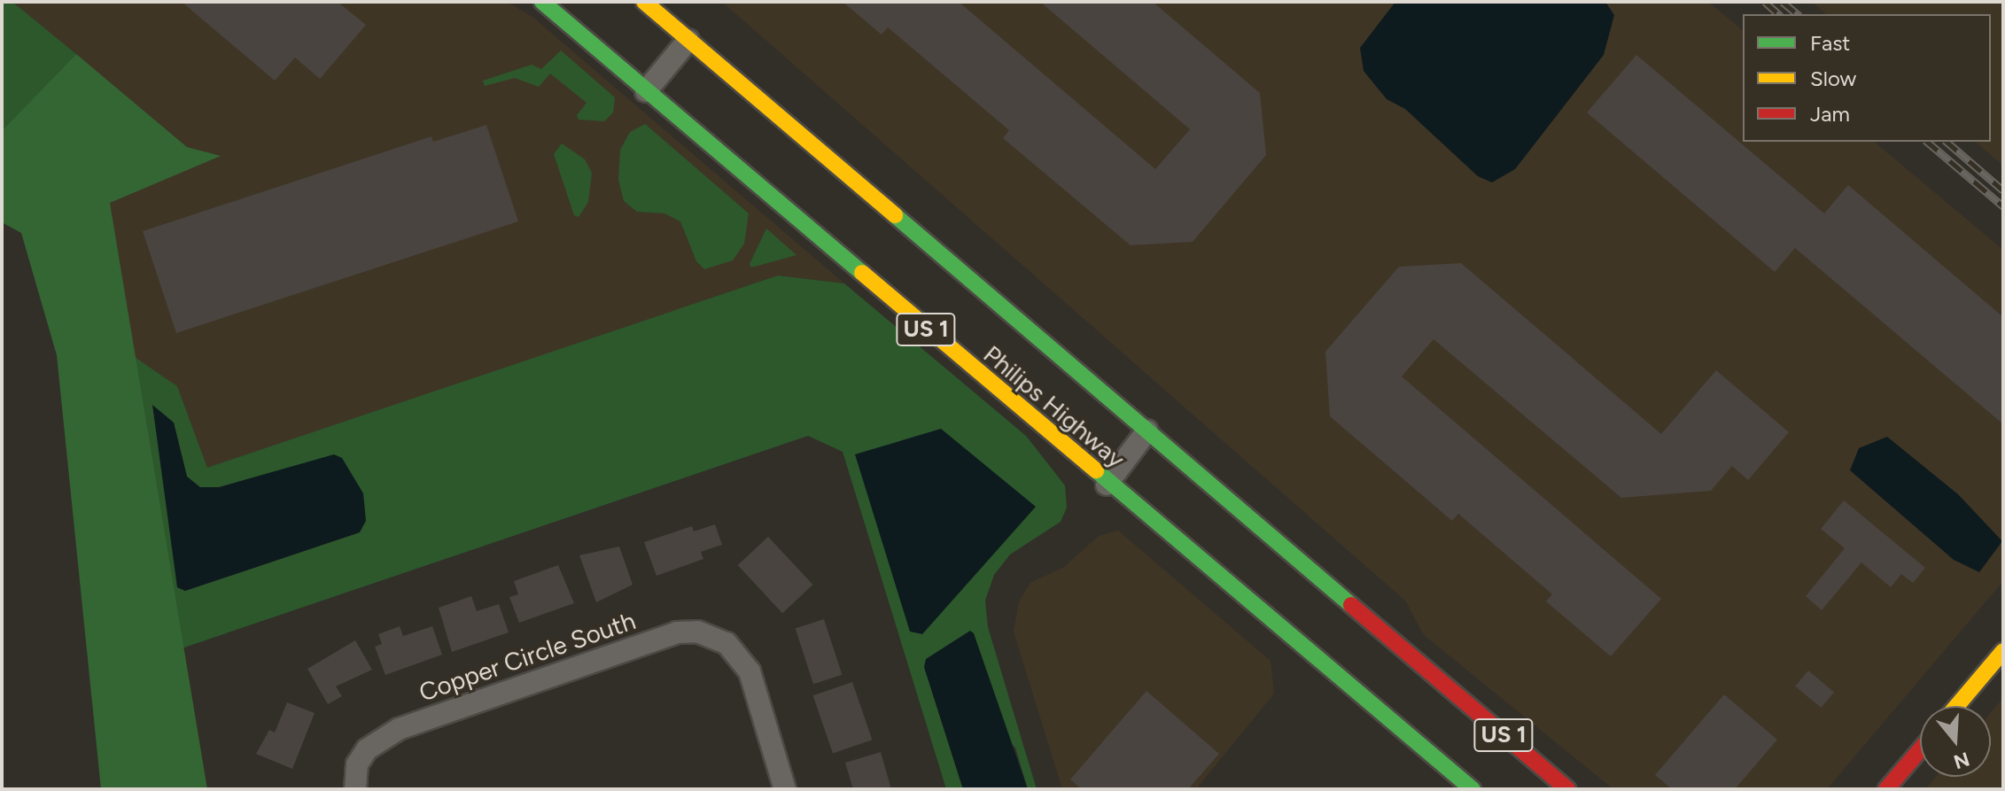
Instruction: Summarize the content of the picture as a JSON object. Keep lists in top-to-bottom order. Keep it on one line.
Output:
{"streets":{"main road":["US 1","Philips Highway"],"street":["Copper Circle South"]},"legend":["Fast","Slow","Jam"],"north":"bottom"}
